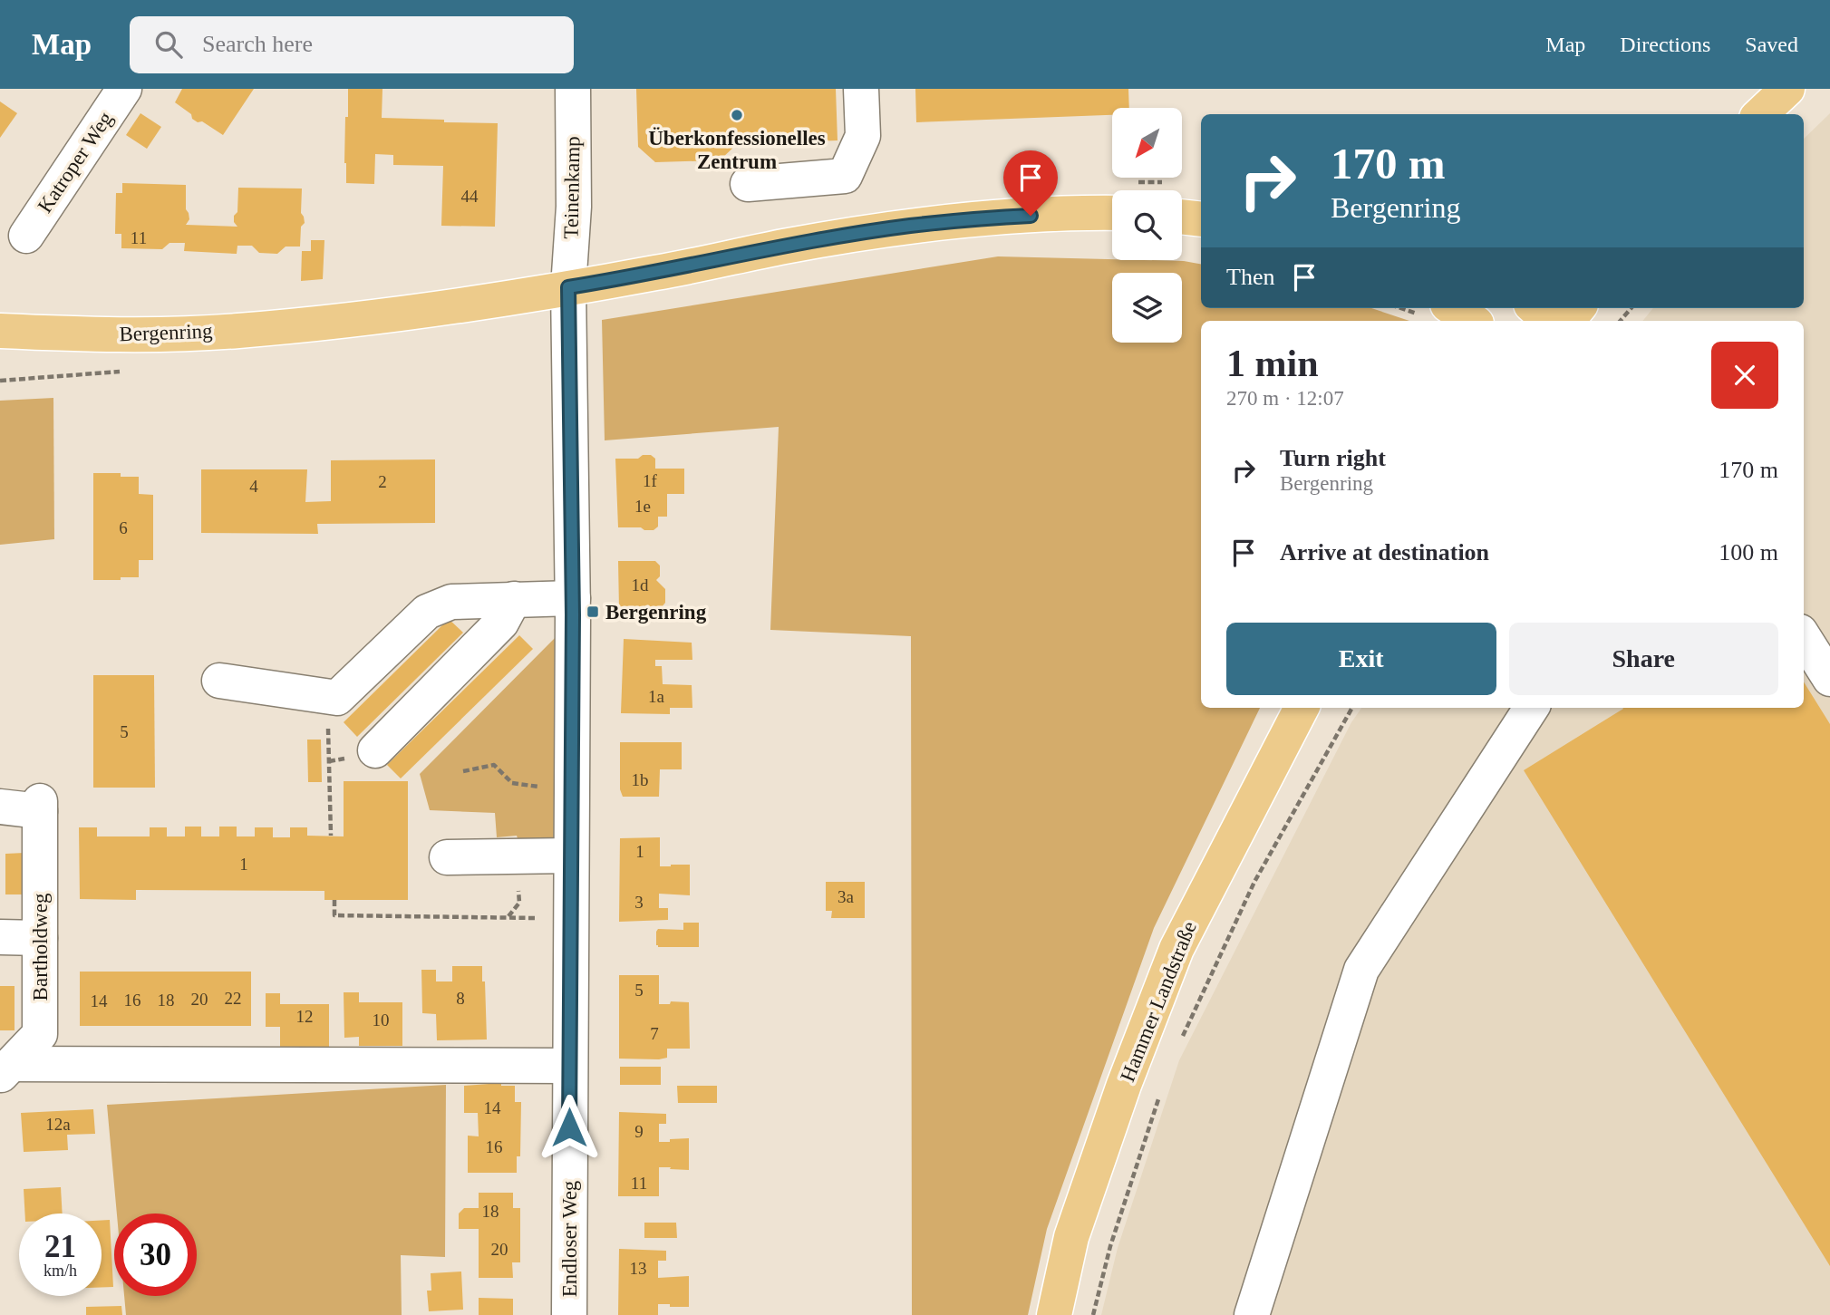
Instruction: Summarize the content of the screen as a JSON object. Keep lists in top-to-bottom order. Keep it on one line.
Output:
{"streets":{"main road":["Bergenring","Hammer Landstraße"],"street":["Katroper Weg","Teinenkamp","Bartholdweg","Endloser Weg"]},"crossings":[["Teinenkamp","Bergenring"],["Teinenkamp","Endloser Weg"],["Bergenring","Endloser Weg"]],"places":{"other":["Überkonfessionelles Zentrum"],"transit":["Bergenring"]},"house_numbers":["44","11","1f","2","4","1e","6","1d","1a","5","1b","1","1","3a","3","5","22","8","20","16","18","14","12","10","7","14","12a","9","16","11","18","20","13"],"north":"bottom left","page":{"header":"Map","search":"Search here","nav":["Map","Directions","Saved"],"turn":["170 m","Bergenring"],"then":"Then","heading":["1 min","270 m · 12:07"],"list":[{"name":"Turn right","note":"Bergenring","value":"170 m"},{"name":"Arrive at destination","value":"100 m"}],"buttons":["Exit","Share"],"speed":"21 km/h","limit":"30"}}
